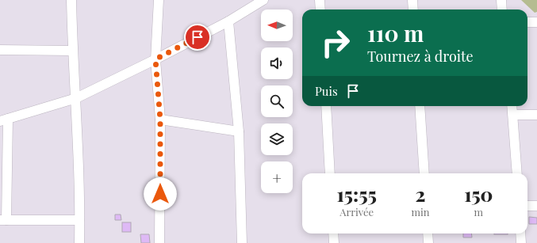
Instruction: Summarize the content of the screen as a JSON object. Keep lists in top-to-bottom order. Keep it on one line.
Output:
{"north":"left","page":{"map_buttons":"+","turn":["110 m","Tournez à droite"],"then":"Puis","eta":["15:55","Arrivée","2","min","150","m"]}}
